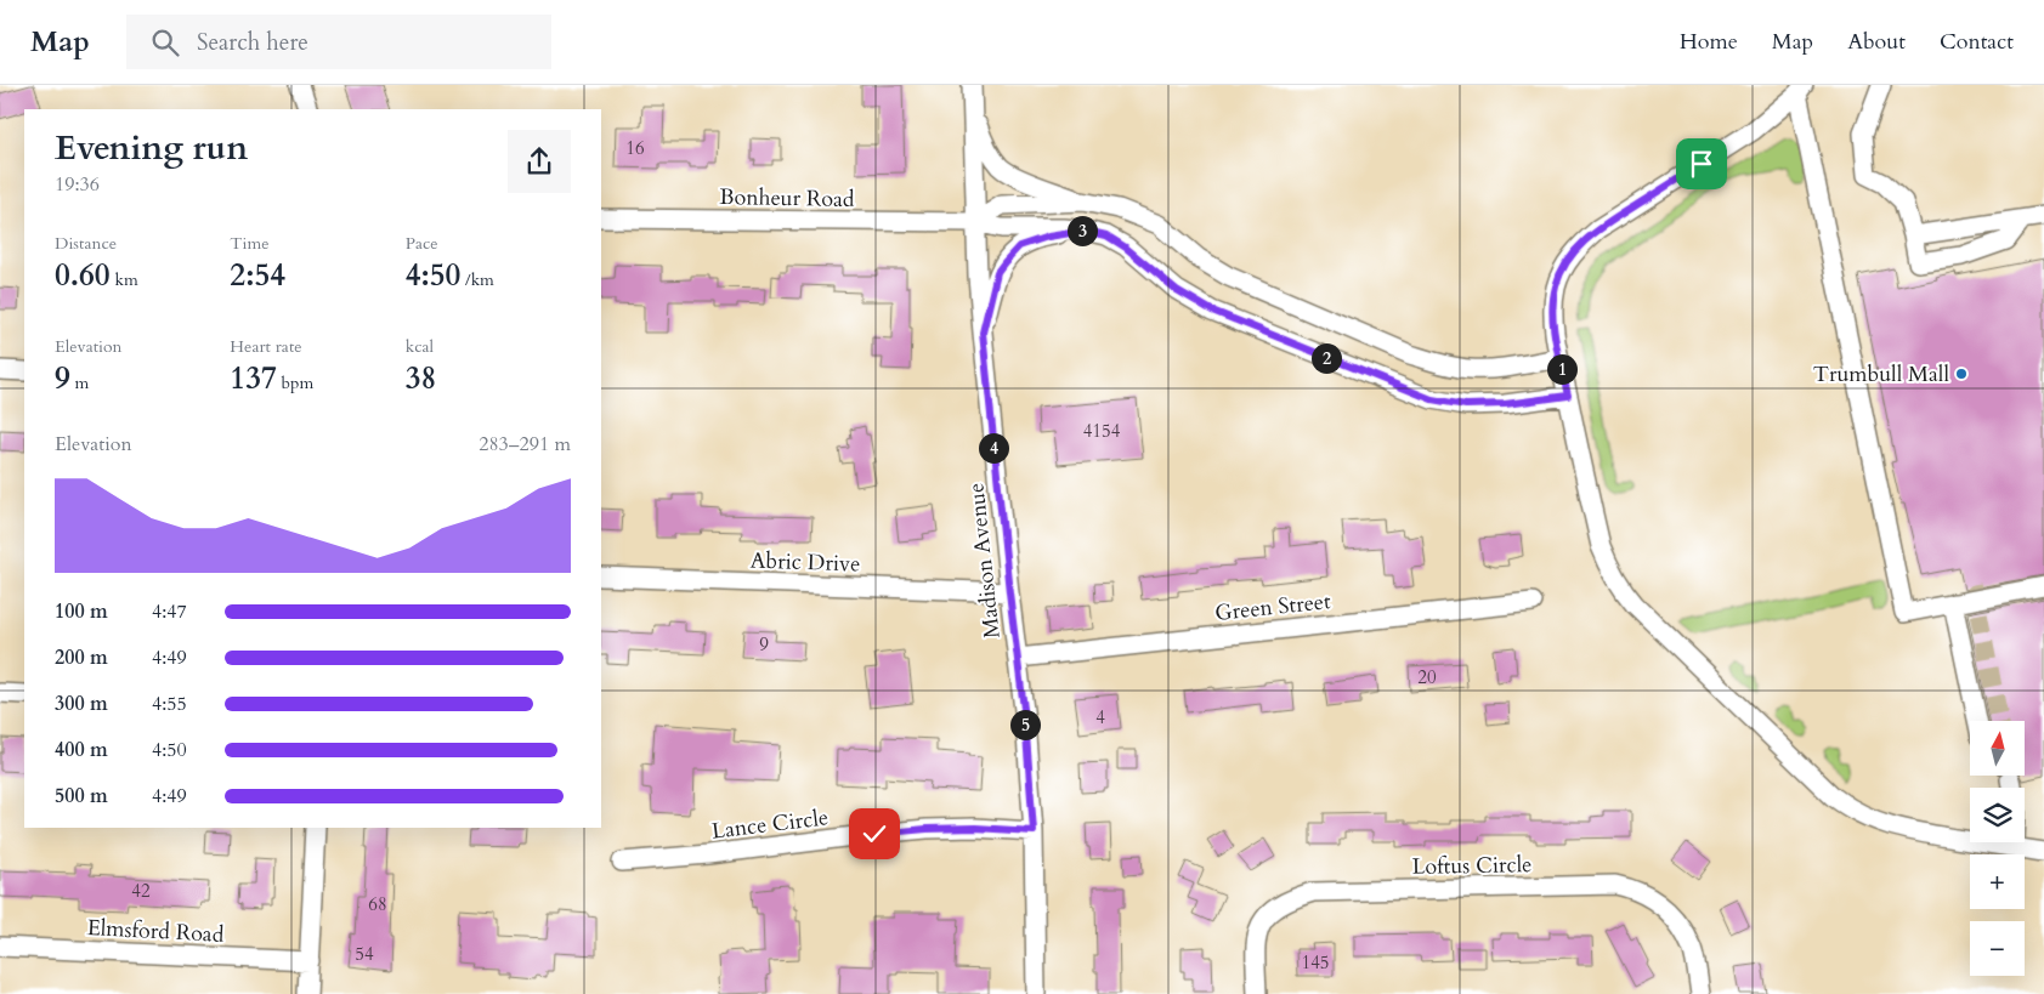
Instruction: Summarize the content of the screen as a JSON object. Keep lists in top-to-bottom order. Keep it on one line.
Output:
{"streets":{"street":["Bonheur Road","Madison Avenue","Abric Drive","Green Street","Lance Circle","Loftus Circle","Elmsford Road"]},"crossings":[["Bonheur Road","Madison Avenue"],["Madison Avenue","Abric Drive"],["Madison Avenue","Green Street"],["Madison Avenue","Lance Circle"]],"places":["Trumbull Mall"],"house_numbers":["16","4154","9","20","4","42","68","54","145"],"north":"top","page":{"header":"Map","search":"Search here","nav":["Home","Map","About","Contact"],"heading":["Evening run","19:36"],"stats":[["Distance","0.60 km"],["Time","2:54"],["Pace","4:50 /km"],["Elevation","9 m"],["Heart rate","137 bpm"],["kcal","38"]],"pins":["3","2","1","4","5"],"chart":["Elevation","283–291 m"],"list":[{"name":"100 m","note":"4:47"},{"name":"200 m","note":"4:49"},{"name":"300 m","note":"4:55"},{"name":"400 m","note":"4:50"},{"name":"500 m","note":"4:49"}],"map_buttons":["+","−"]}}
